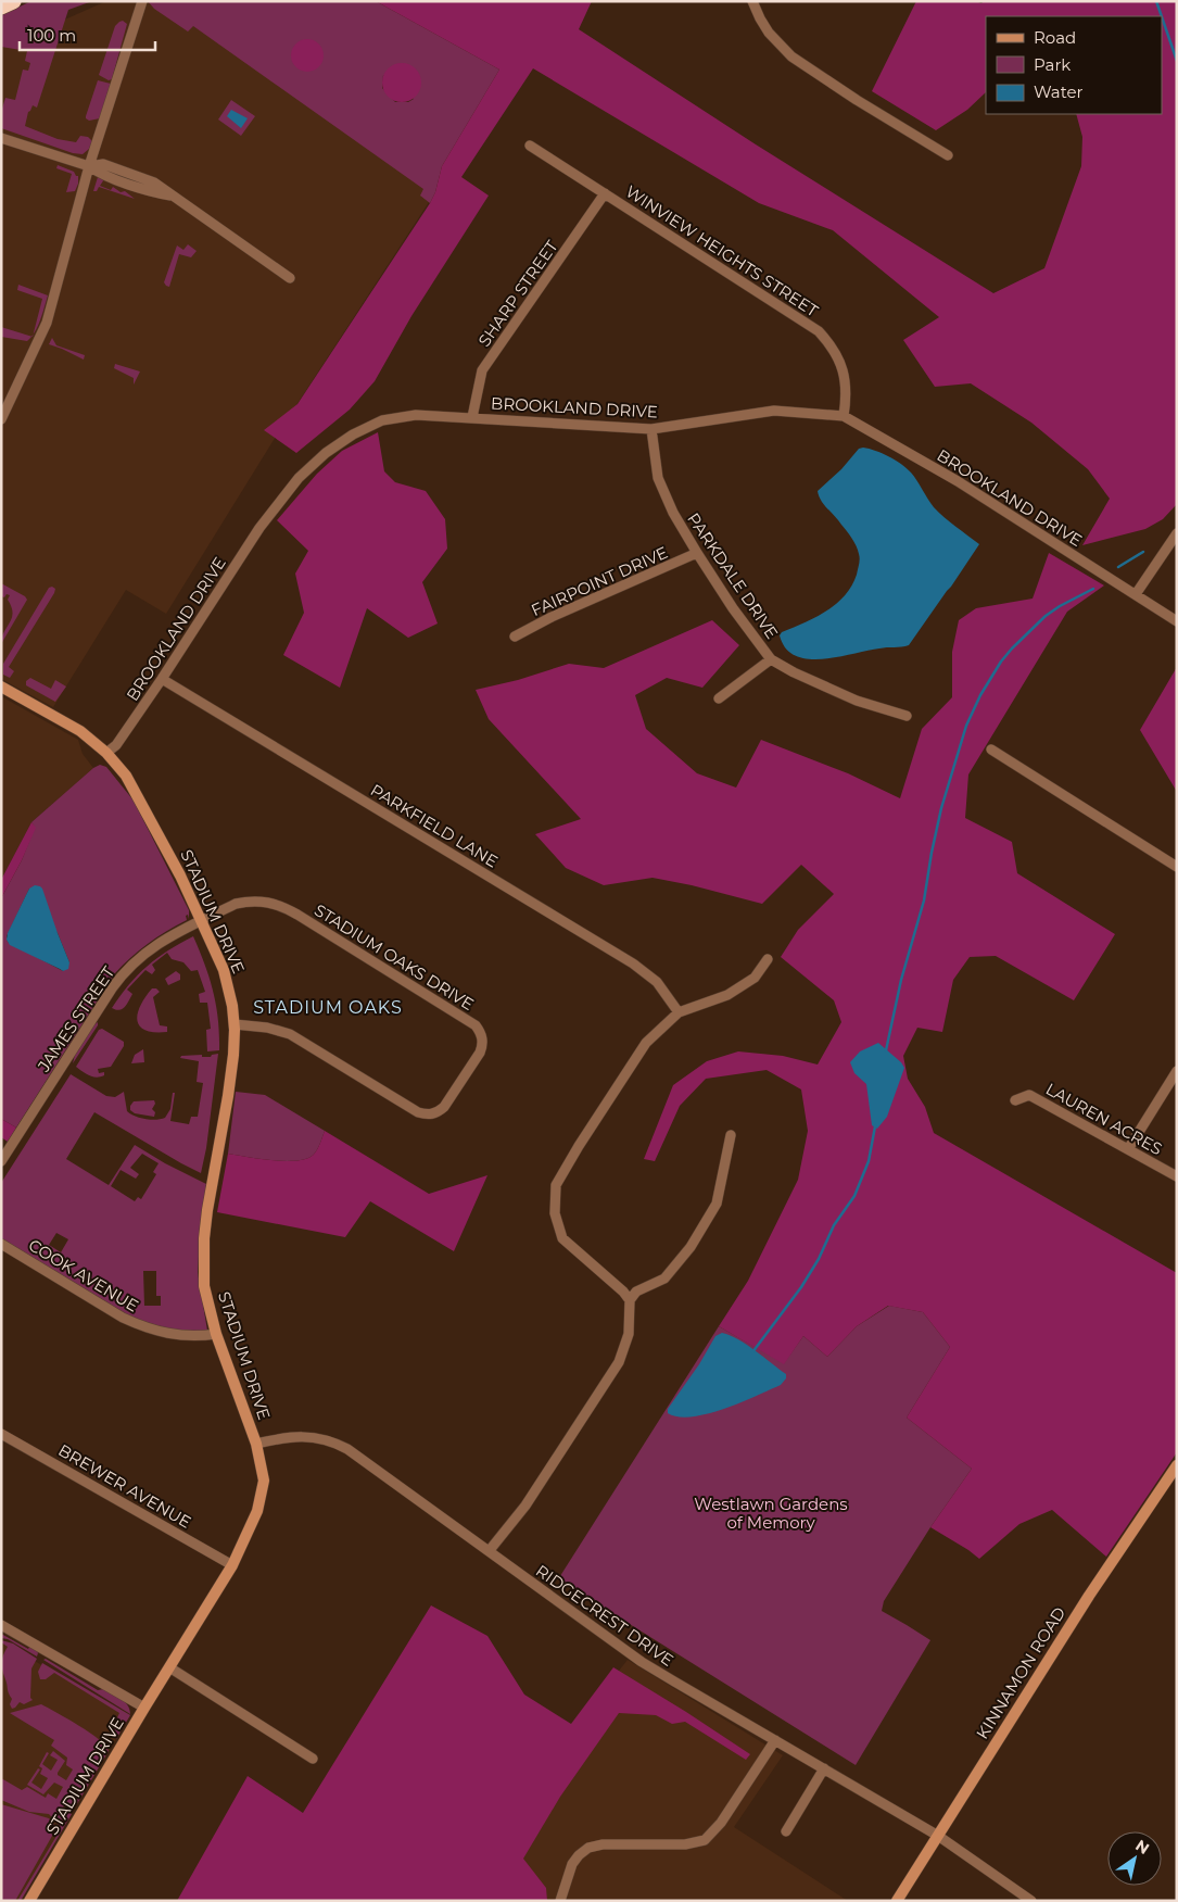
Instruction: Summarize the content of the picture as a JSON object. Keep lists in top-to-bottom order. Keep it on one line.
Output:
{"streets":{"street":["WINVIEW HEIGHTS STREET","SHARP STREET","BROOKLAND DRIVE","PARKDALE DRIVE","FAIRPOINT DRIVE","PARKFIELD LANE","STADIUM DRIVE","STADIUM OAKS DRIVE","JAMES STREET","LAUREN ACRES","COOK AVENUE","BREWER AVENUE","RIDGECREST DRIVE","KINNAMON ROAD"]},"crossings":[["WINVIEW HEIGHTS STREET","SHARP STREET"],["WINVIEW HEIGHTS STREET","BROOKLAND DRIVE"],["SHARP STREET","BROOKLAND DRIVE"],["BROOKLAND DRIVE","PARKDALE DRIVE"],["BROOKLAND DRIVE","PARKFIELD LANE"],["BROOKLAND DRIVE","STADIUM DRIVE"],["PARKDALE DRIVE","FAIRPOINT DRIVE"],["STADIUM DRIVE","STADIUM OAKS DRIVE"],["STADIUM DRIVE","JAMES STREET"],["STADIUM DRIVE","COOK AVENUE"],["STADIUM DRIVE","BREWER AVENUE"],["STADIUM DRIVE","RIDGECREST DRIVE"],["STADIUM OAKS DRIVE","JAMES STREET"],["RIDGECREST DRIVE","KINNAMON ROAD"]],"districts":["STADIUM OAKS"],"parks":["Westlawn Gardens of Memory"],"legend":["Road","Park","Water"],"scale_bar":"100 m","north":"top right"}
